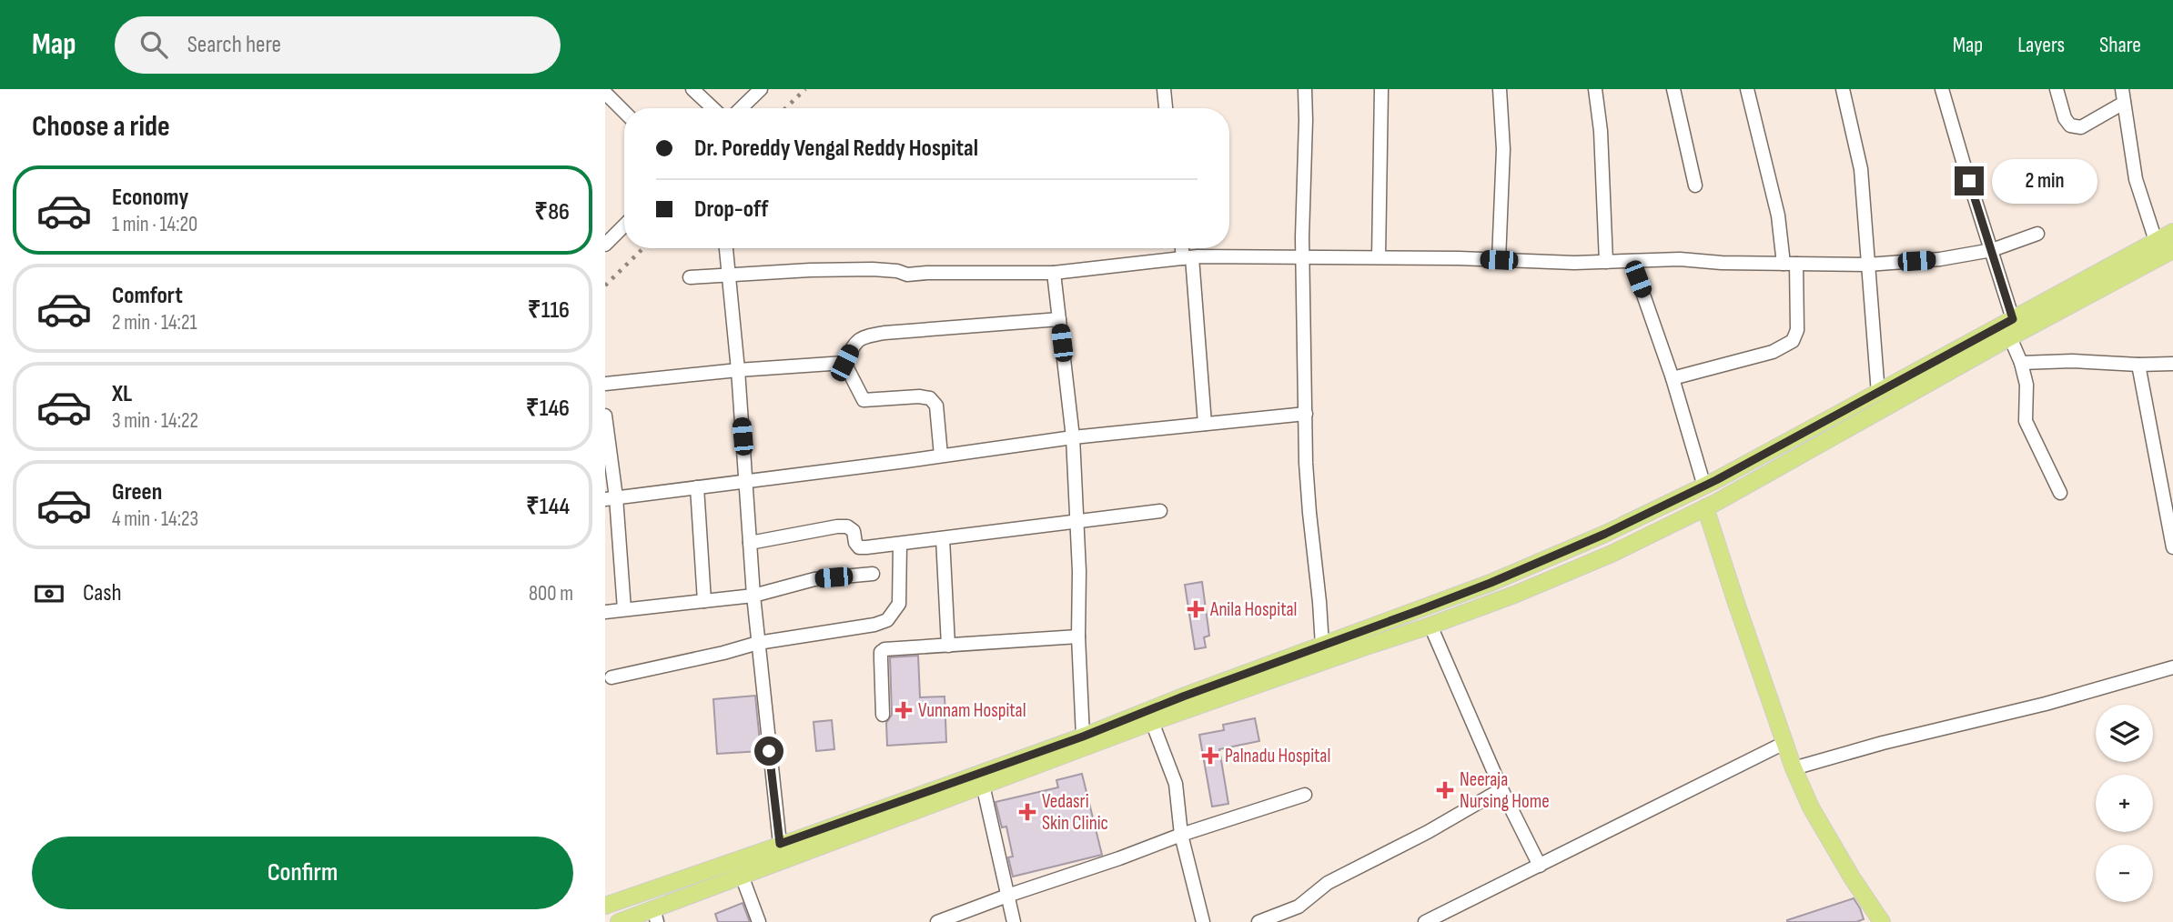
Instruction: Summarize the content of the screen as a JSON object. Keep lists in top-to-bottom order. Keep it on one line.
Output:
{"places":{"health":["Anila Hospital","Vunnam Hospital","Palnadu Hospital","Neeraja Nursing Home","Vedasri Skin Clinic"]},"page":{"header":"Map","search":"Search here","nav":["Map","Layers","Share"],"heading":"Choose a ride","banner":["Dr. Poreddy Vengal Reddy Hospital","Drop-off"],"bubble":"2 min","list":[{"name":"Economy","note":"1 min · 14:20","value":"₹86"},{"name":"Comfort","note":"2 min · 14:21","value":"₹116"},{"name":"XL","note":"3 min · 14:22","value":"₹146"},{"name":"Green","note":"4 min · 14:23","value":"₹144"}],"pay":["Cash","800 m"],"map_buttons":["+","−"],"buttons":"Confirm"}}
